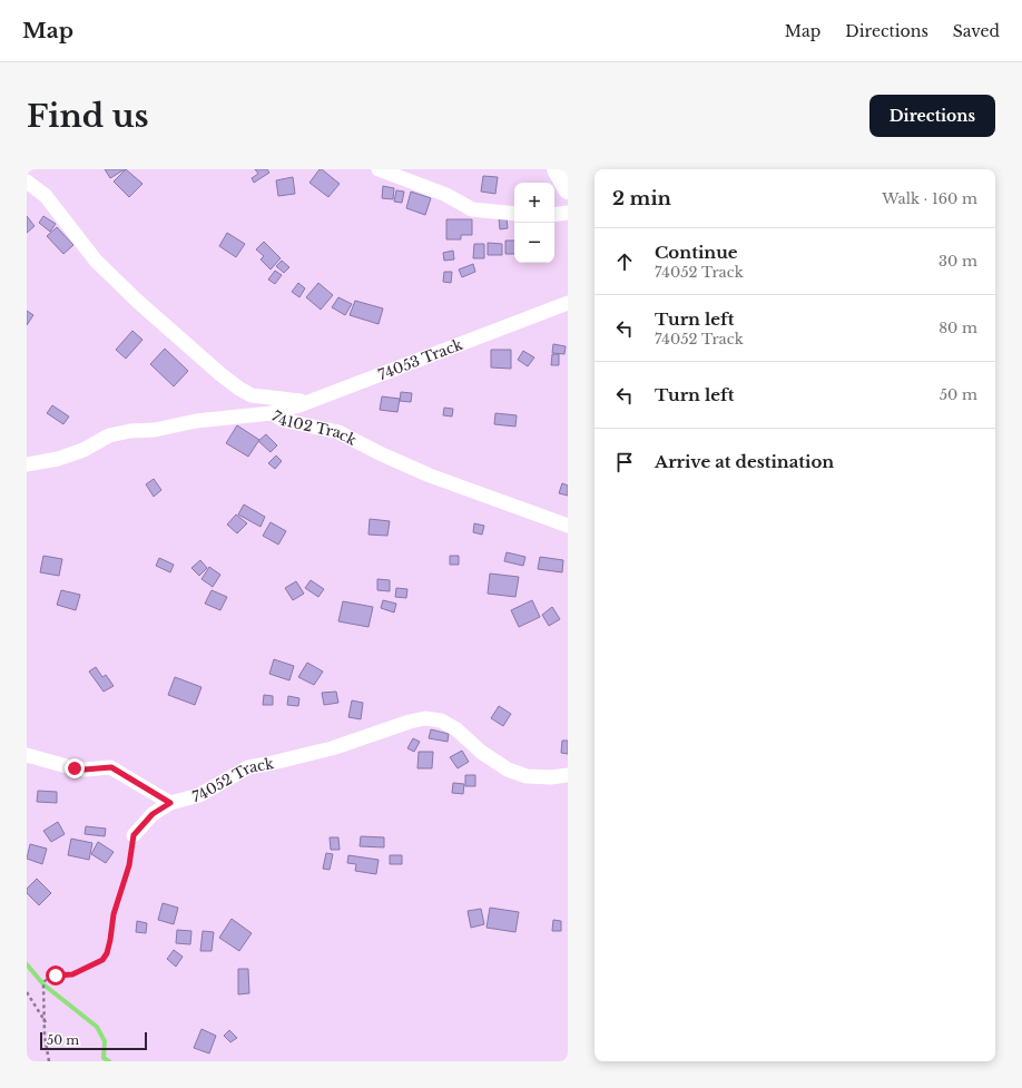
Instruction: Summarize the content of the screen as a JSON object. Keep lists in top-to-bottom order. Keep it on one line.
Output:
{"streets":{"street":["74053 Track","74102 Track","74052 Track"]},"crossings":[["74053 Track","74102 Track"]],"scale_bar":"50 m","page":{"header":"Map","nav":["Map","Directions","Saved"],"buttons":"Directions","title":"Find us","heading":["2 min","Walk · 160 m"],"map_buttons":["+","−"],"list":[["Continue","74052 Track","30 m"],["Turn left","74052 Track","80 m"],["Turn left","50 m"],"Arrive at destination"],"scale":"50 m"}}
